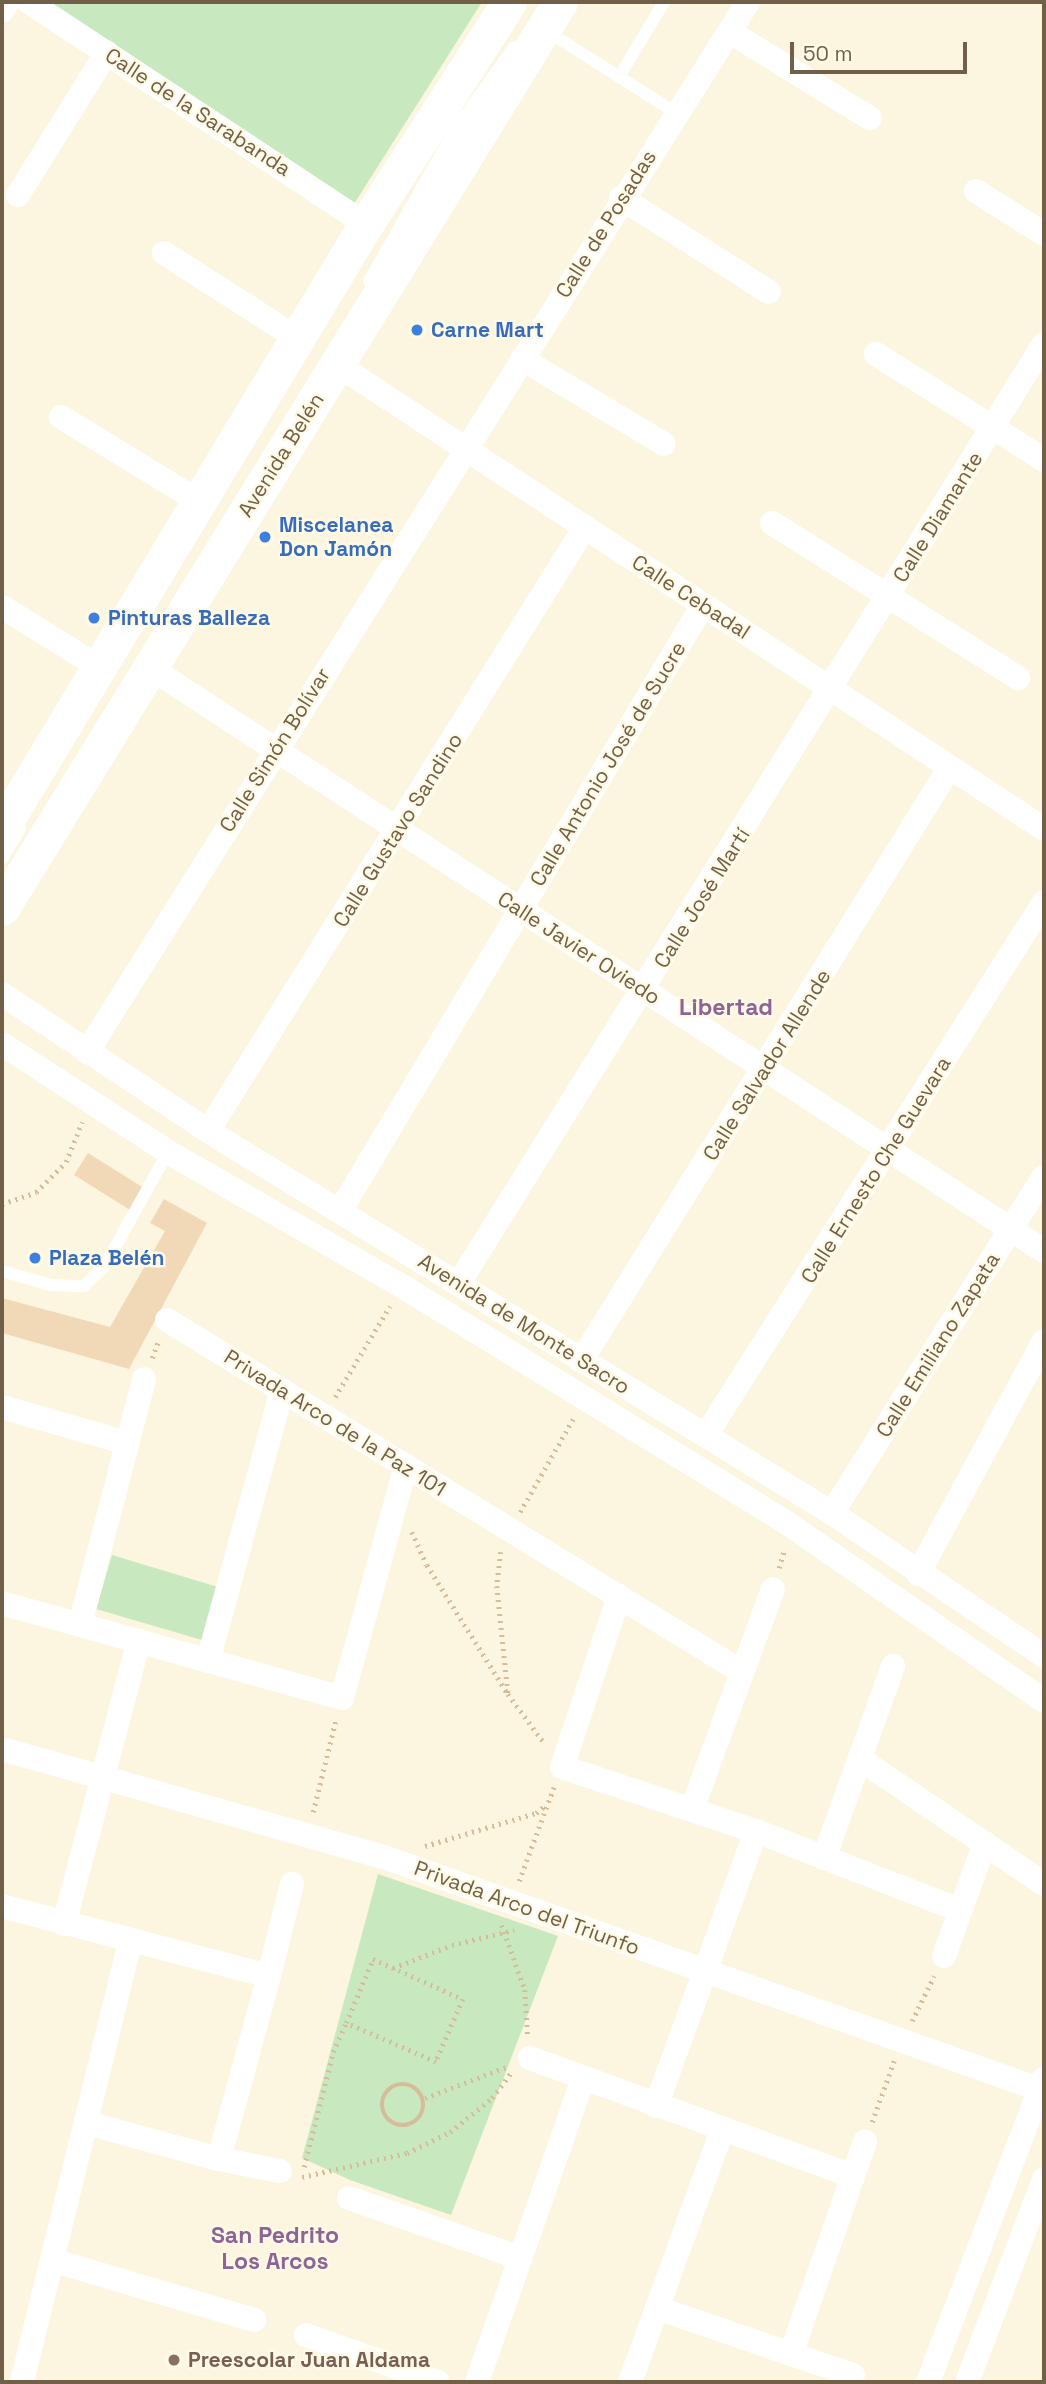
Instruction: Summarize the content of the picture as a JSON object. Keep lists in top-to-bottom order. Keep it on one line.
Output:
{"streets":{"main road":["Avenida Belén"],"street":["Calle de la Sarabanda","Calle de Posadas","Calle Diamante","Calle Cebadal","Calle Simón Bolívar","Calle Antonio José de Sucre","Calle Gustavo Sandino","Calle José Martí","Calle Javier Oviedo","Calle Salvador Allende","Calle Ernesto Che Guevara","Avenida de Monte Sacro","Calle Emiliano Zapata","Privada Arco de la Paz 101","Privada Arco del Triunfo"]},"crossings":[["Calle de la Sarabanda","Avenida Belén"],["Calle de Posadas","Calle Cebadal"],["Calle de Posadas","Calle Simón Bolívar"],["Avenida Belén","Calle Cebadal"],["Avenida Belén","Calle Javier Oviedo"],["Calle Diamante","Calle Cebadal"],["Calle Diamante","Calle José Martí"],["Calle Cebadal","Calle Simón Bolívar"],["Calle Cebadal","Calle Antonio José de Sucre"],["Calle Cebadal","Calle Gustavo Sandino"],["Calle Cebadal","Calle José Martí"],["Calle Cebadal","Calle Salvador Allende"],["Calle Simón Bolívar","Calle Javier Oviedo"],["Calle Simón Bolívar","Avenida de Monte Sacro"],["Calle Antonio José de Sucre","Calle Javier Oviedo"],["Calle Antonio José de Sucre","Avenida de Monte Sacro"],["Calle Gustavo Sandino","Calle Javier Oviedo"],["Calle Gustavo Sandino","Avenida de Monte Sacro"],["Calle José Martí","Calle Javier Oviedo"],["Calle José Martí","Avenida de Monte Sacro"],["Calle Javier Oviedo","Calle Salvador Allende"],["Calle Javier Oviedo","Calle Ernesto Che Guevara"],["Calle Javier Oviedo","Calle Emiliano Zapata"],["Calle Salvador Allende","Avenida de Monte Sacro"],["Calle Ernesto Che Guevara","Avenida de Monte Sacro"],["Avenida de Monte Sacro","Calle Emiliano Zapata"]],"districts":["Libertad","San Pedrito Los Arcos"],"places":["Carne Mart","Miscelanea Don Jamón","Pinturas Balleza","Plaza Belén","Preescolar Juan Aldama"],"scale_bar":"50 m"}
